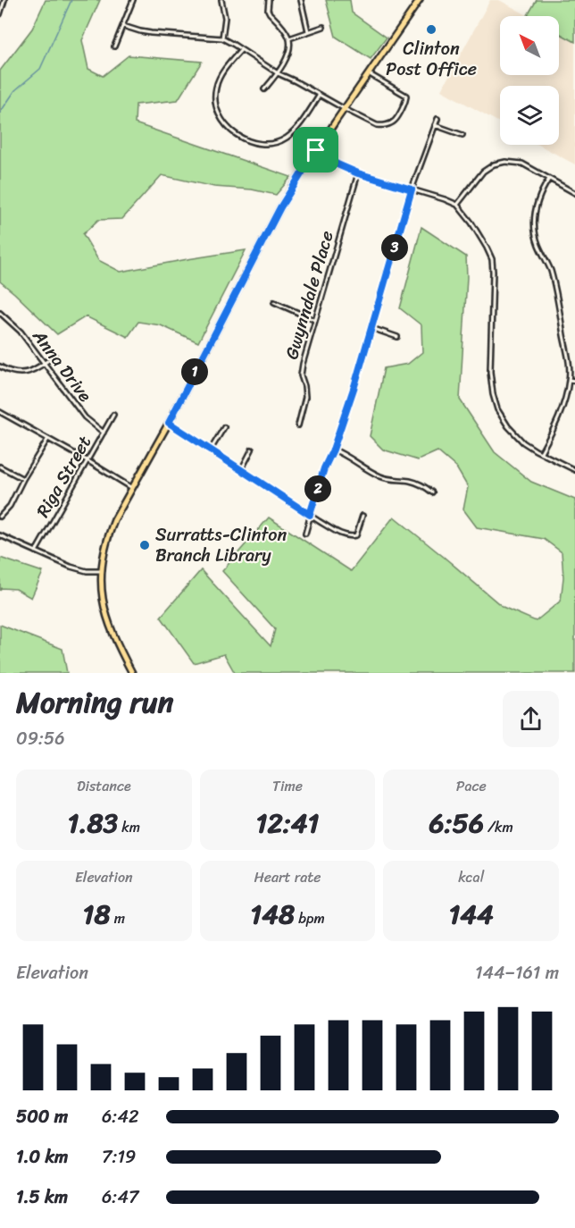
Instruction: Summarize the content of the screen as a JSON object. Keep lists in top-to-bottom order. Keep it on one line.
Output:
{"streets":{"street":["Gwynndale Place","Anna Drive","Riga Street"]},"crossings":[["Anna Drive","Riga Street"]],"places":["Clinton Post Office","Surratts-Clinton Branch Library"],"north":"top left","page":{"pins":["3","1","2"],"heading":["Morning run","09:56"],"stats":[["Distance","1.83 km"],["Time","12:41"],["Pace","6:56 /km"],["Elevation","18 m"],["Heart rate","148 bpm"],["kcal","144"]],"chart":["Elevation","144–161 m"],"list":[{"name":"500 m","note":"6:42"},{"name":"1.0 km","note":"7:19"},{"name":"1.5 km","note":"6:47"}]}}
